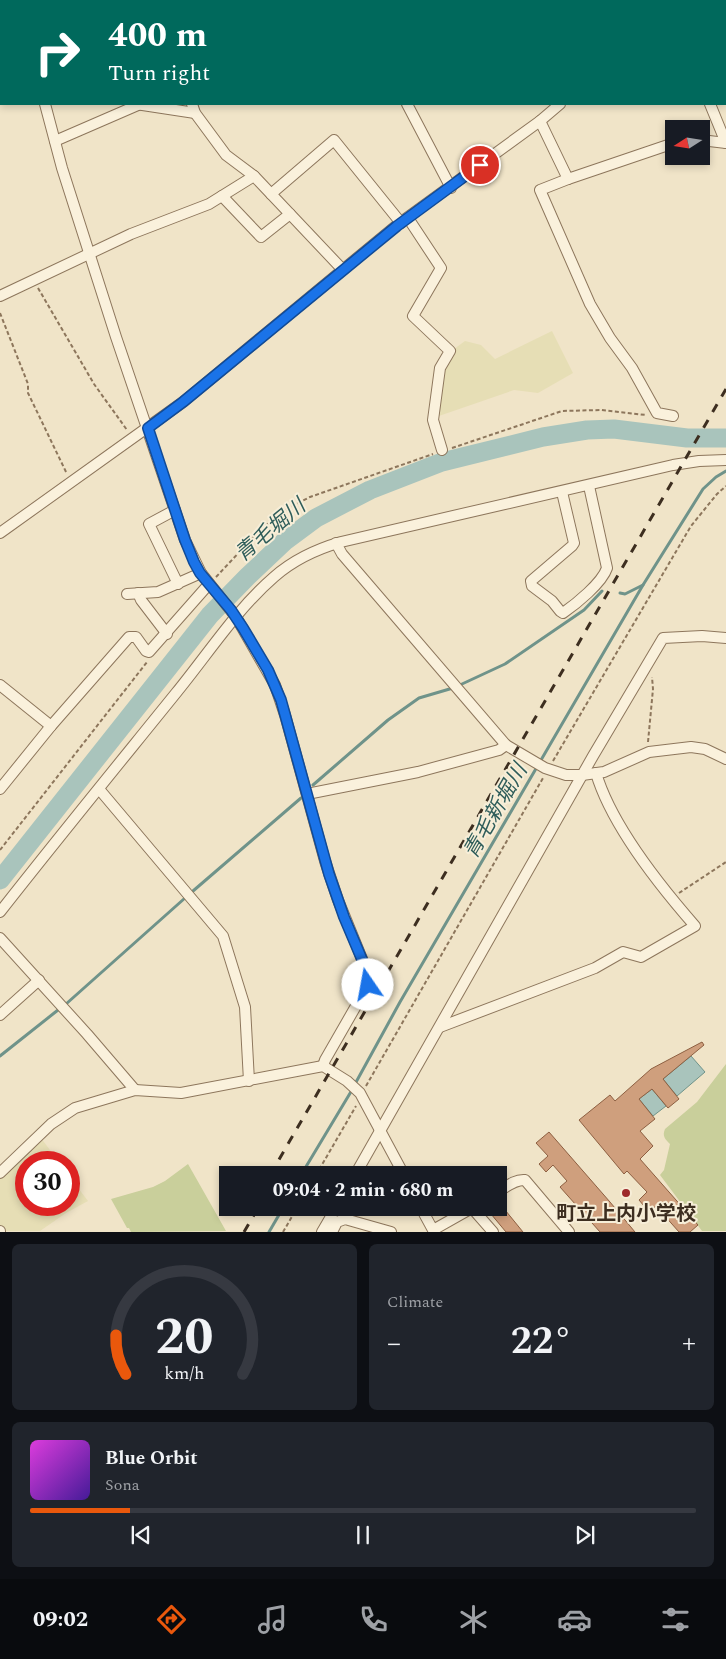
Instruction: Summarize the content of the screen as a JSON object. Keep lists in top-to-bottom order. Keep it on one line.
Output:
{"water":["青毛堀川","青毛新堀川"],"places":["町立上内小学校"],"north":"left","page":{"turn":["400 m","Turn right"],"limit":"30","trip":"09:04 · 2 min · 680 m","tile":"Climate","heat":["−","22°","+"],"song":["Blue Orbit","Sona"],"tabs":"09:02","gauge":["20","km/h"]}}
